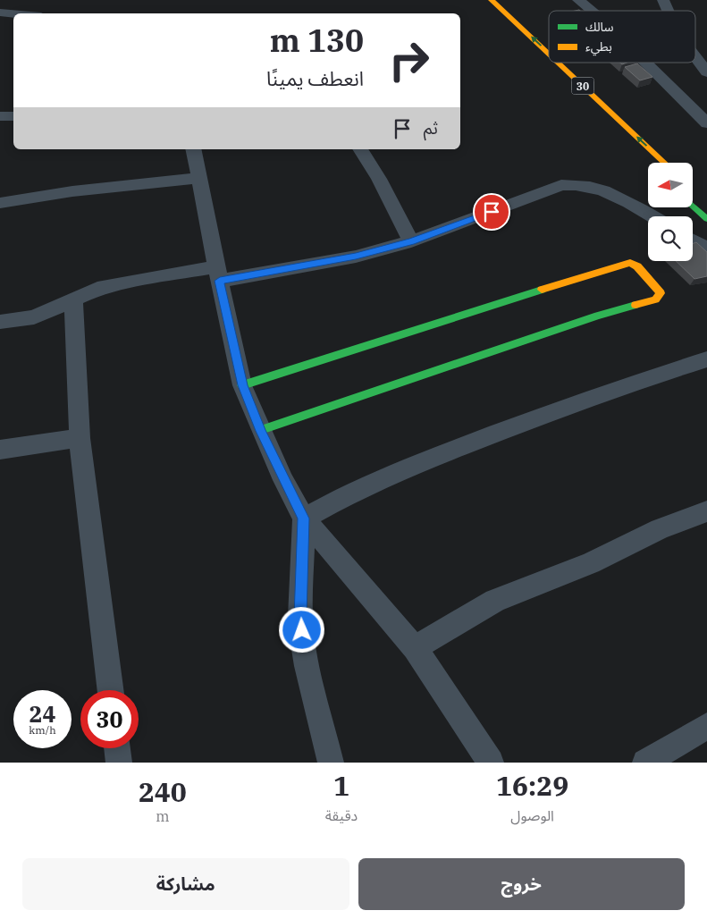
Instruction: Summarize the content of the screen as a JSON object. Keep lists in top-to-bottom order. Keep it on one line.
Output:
{"streets":{"street":["30"]},"legend":["سالك","بطيء"],"north":"left","page":{"turn":["130 m","انعطف يمينًا"],"then":"ثم","speed":"24 km/h","limit":"30","eta":["16:29","الوصول","1","دقيقة","240","m"],"buttons":["خروج","مشاركة"]}}
